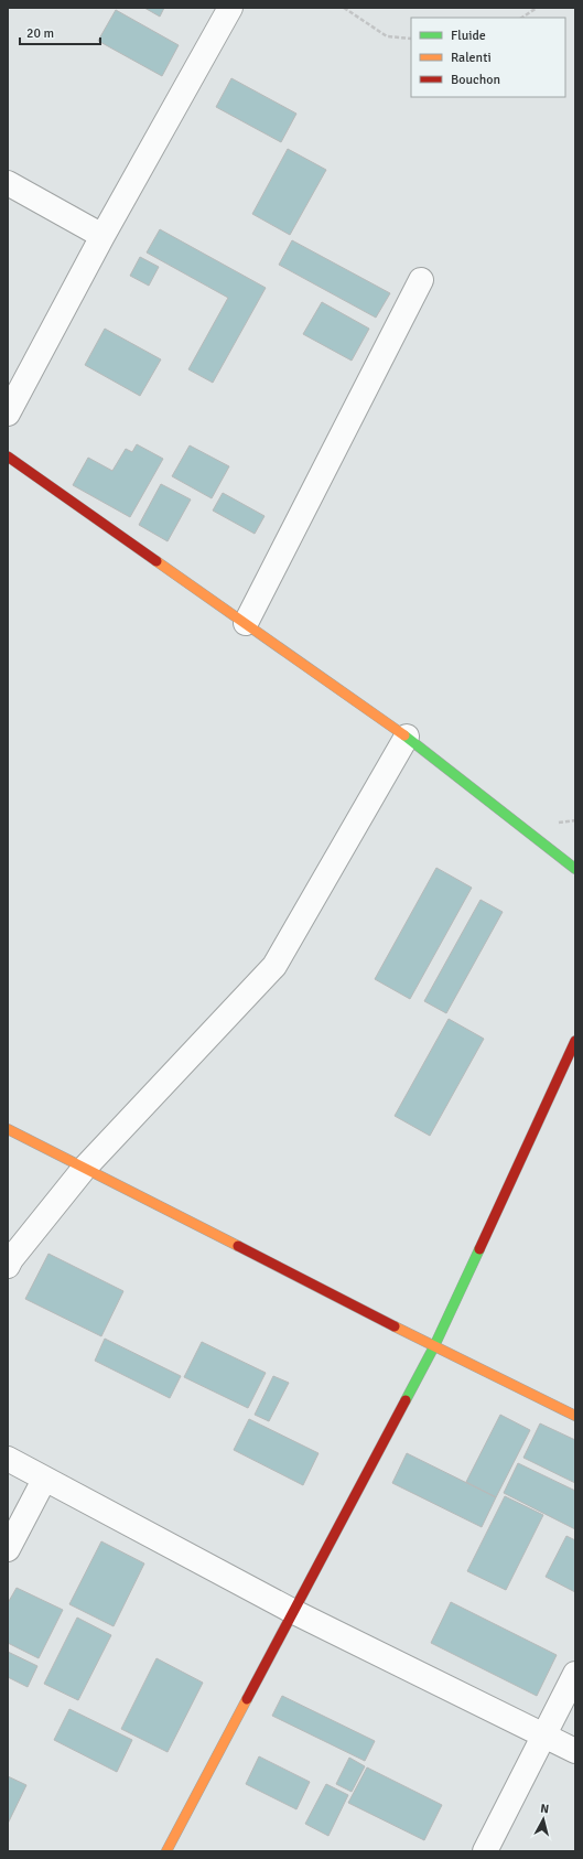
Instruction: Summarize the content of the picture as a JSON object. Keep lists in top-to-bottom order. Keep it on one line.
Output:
{"legend":["Fluide","Ralenti","Bouchon"],"scale_bar":"20 m","north":"top"}
